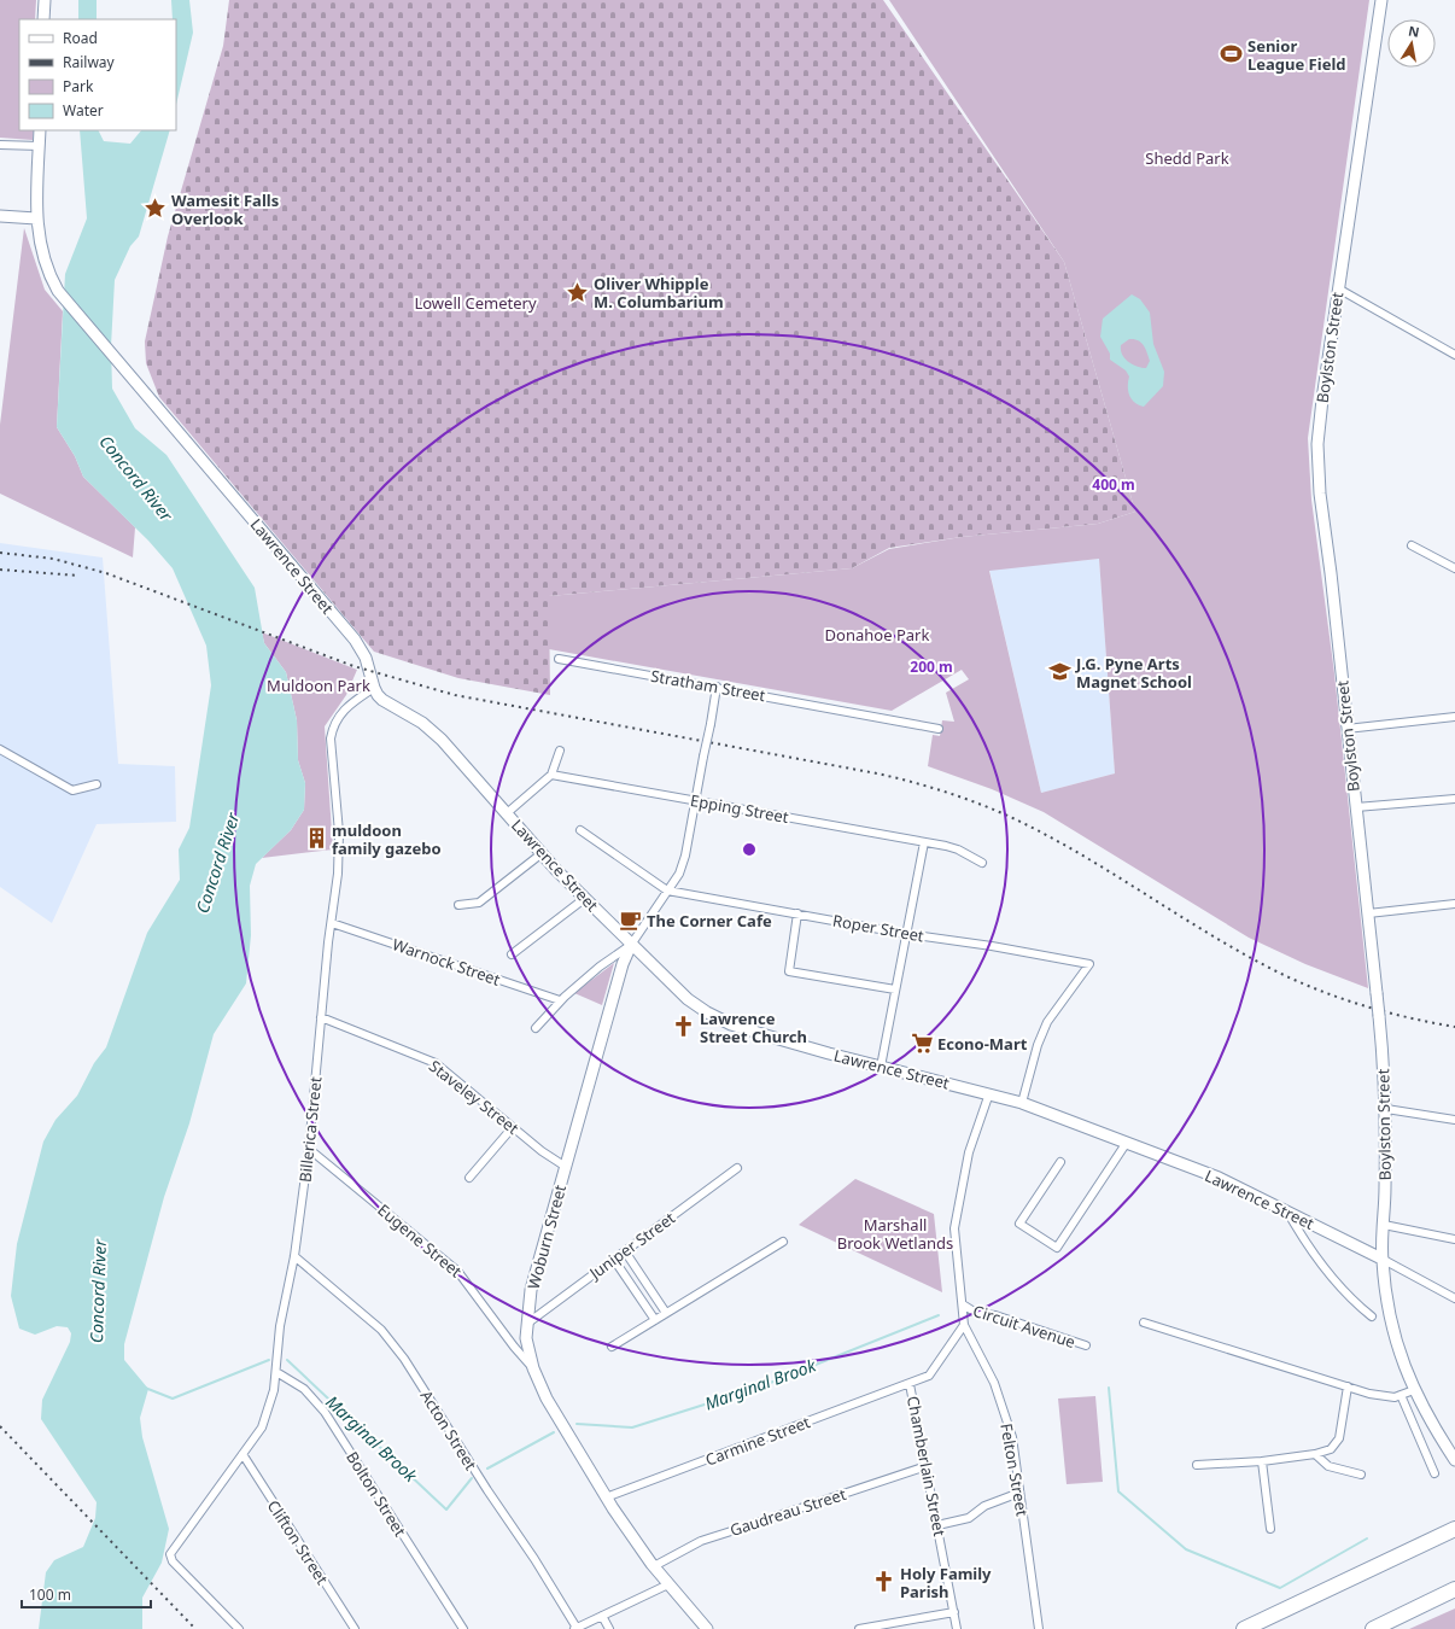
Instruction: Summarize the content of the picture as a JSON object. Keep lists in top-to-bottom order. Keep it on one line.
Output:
{"streets":{"main road":["Boylston Street","Lawrence Street","Woburn Street"],"street":["Stratham Street","Epping Street","Roper Street","Warnock Street","Staveley Street","Billerica Street","Eugene Street","Juniper Street","Circuit Avenue","Acton Street","Carmine Street","Chamberlain Street","Felton Street","Bolton Street","Gaudreau Street","Clifton Street"]},"crossings":[["Boylston Street","Lawrence Street"],["Lawrence Street","Roper Street"],["Lawrence Street","Billerica Street"],["Lawrence Street","Woburn Street"],["Lawrence Street","Felton Street"],["Warnock Street","Billerica Street"],["Staveley Street","Billerica Street"],["Staveley Street","Woburn Street"],["Billerica Street","Eugene Street"],["Billerica Street","Acton Street"],["Billerica Street","Bolton Street"],["Billerica Street","Clifton Street"],["Woburn Street","Eugene Street"],["Woburn Street","Juniper Street"],["Woburn Street","Carmine Street"],["Woburn Street","Gaudreau Street"],["Circuit Avenue","Felton Street"],["Carmine Street","Chamberlain Street"],["Chamberlain Street","Felton Street"],["Chamberlain Street","Gaudreau Street"]],"water":["Concord River","Marginal Brook"],"parks":["Shedd Park","Lowell Cemetery","Donahoe Park","Muldoon Park","Marshall Brook Wetlands"],"places":{"sports":["Senior League Field"],"place":["Wamesit Falls Overlook","Oliver Whipple M. Columbarium"],"school or university":["J.G. Pyne Arts Magnet School"],"building":["muldoon family gazebo"],"cafe":["The Corner Cafe"],"church":["Lawrence Street Church","Holy Family Parish"],"supermarket":["Econo-Mart"]},"legend":["Road","Railway","Park","Water"],"scale_bar":"100 m","north":"top","rings":["400 m","200 m"]}
